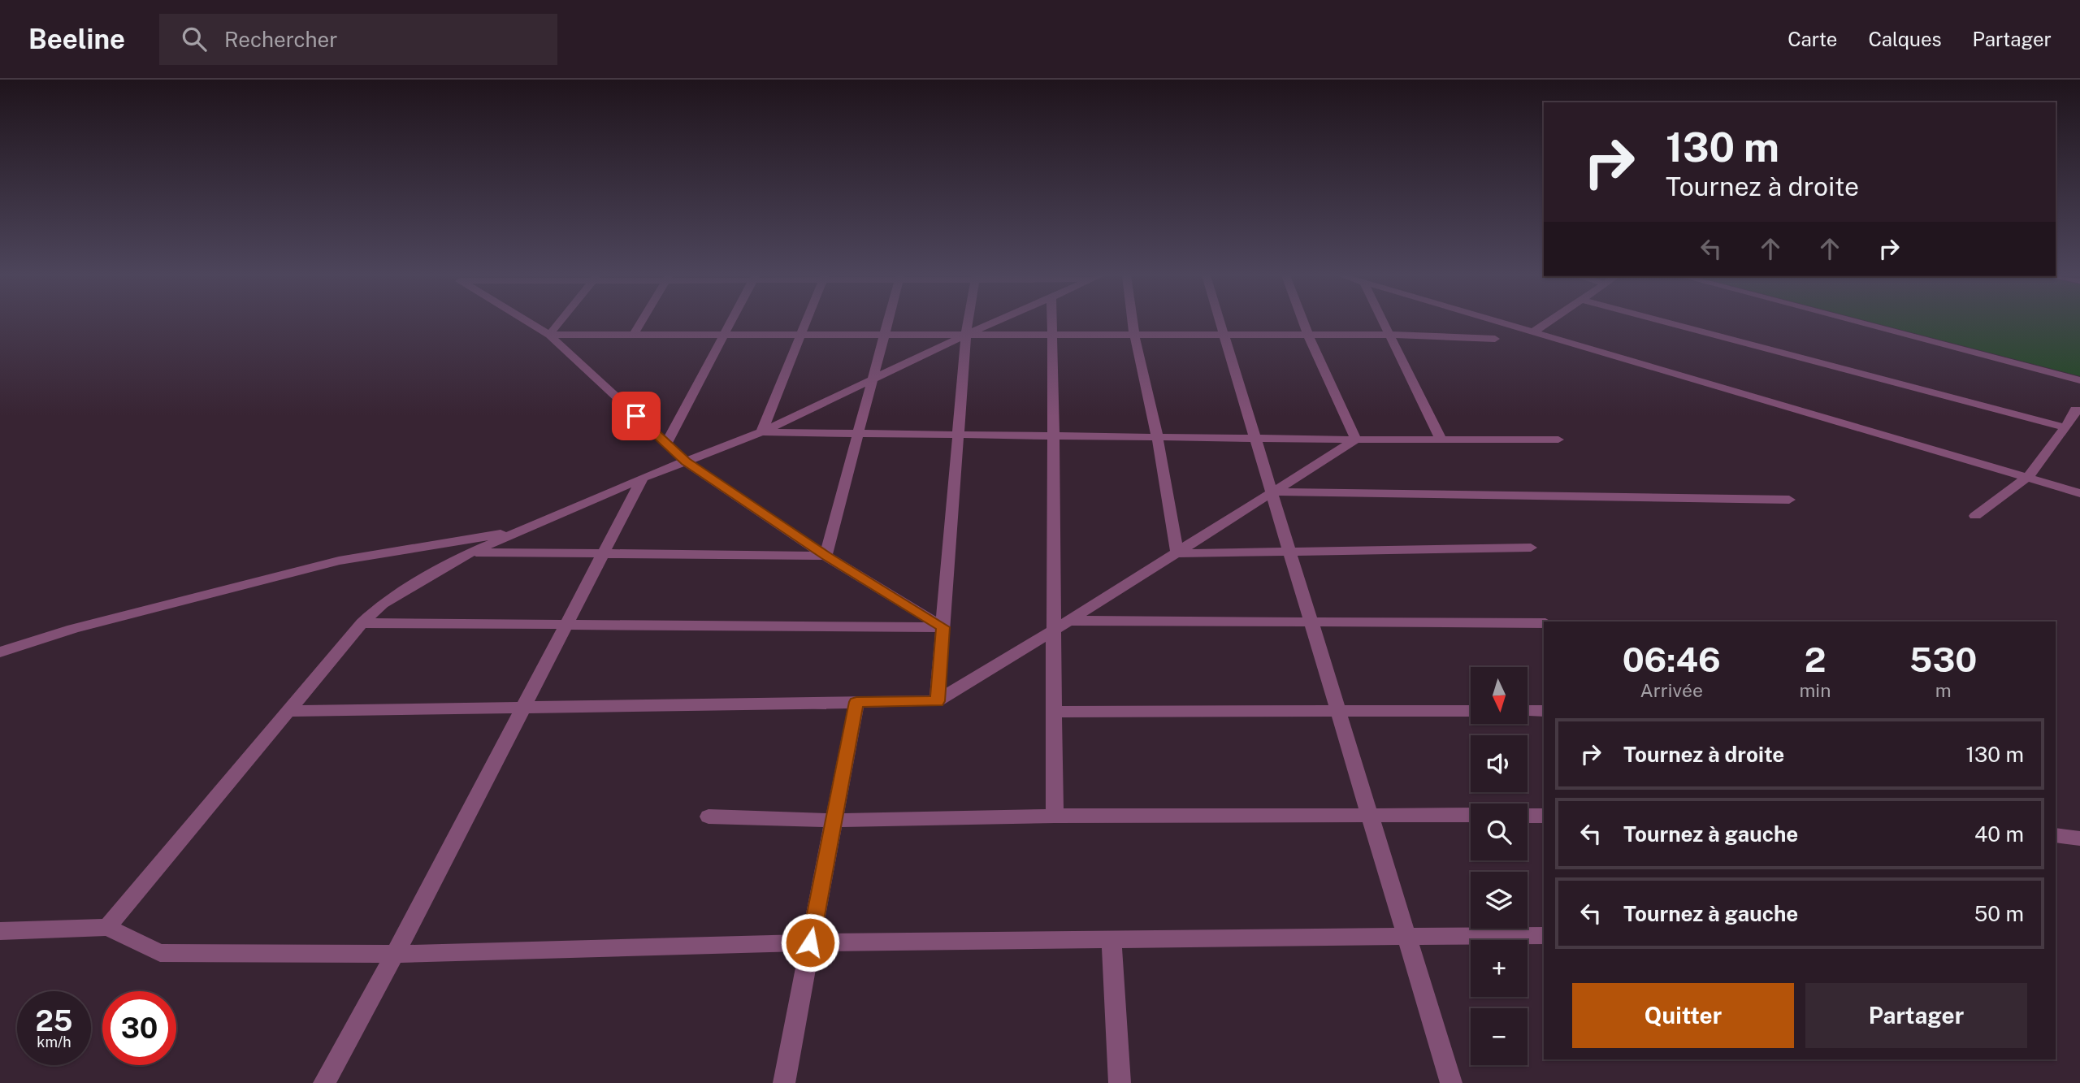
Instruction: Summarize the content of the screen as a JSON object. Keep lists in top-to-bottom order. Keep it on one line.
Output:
{"north":"bottom","page":{"header":"Beeline","search":"Rechercher","nav":["Carte","Calques","Partager"],"turn":["130 m","Tournez à droite"],"eta":["06:46","Arrivée","2","min","530","m"],"map_buttons":["+","−"],"list":[{"name":"Tournez à droite","value":"130 m"},{"name":"Tournez à gauche","value":"40 m"},{"name":"Tournez à gauche","value":"50 m"}],"buttons":["Quitter","Partager"],"speed":"25 km/h","limit":"30"}}
